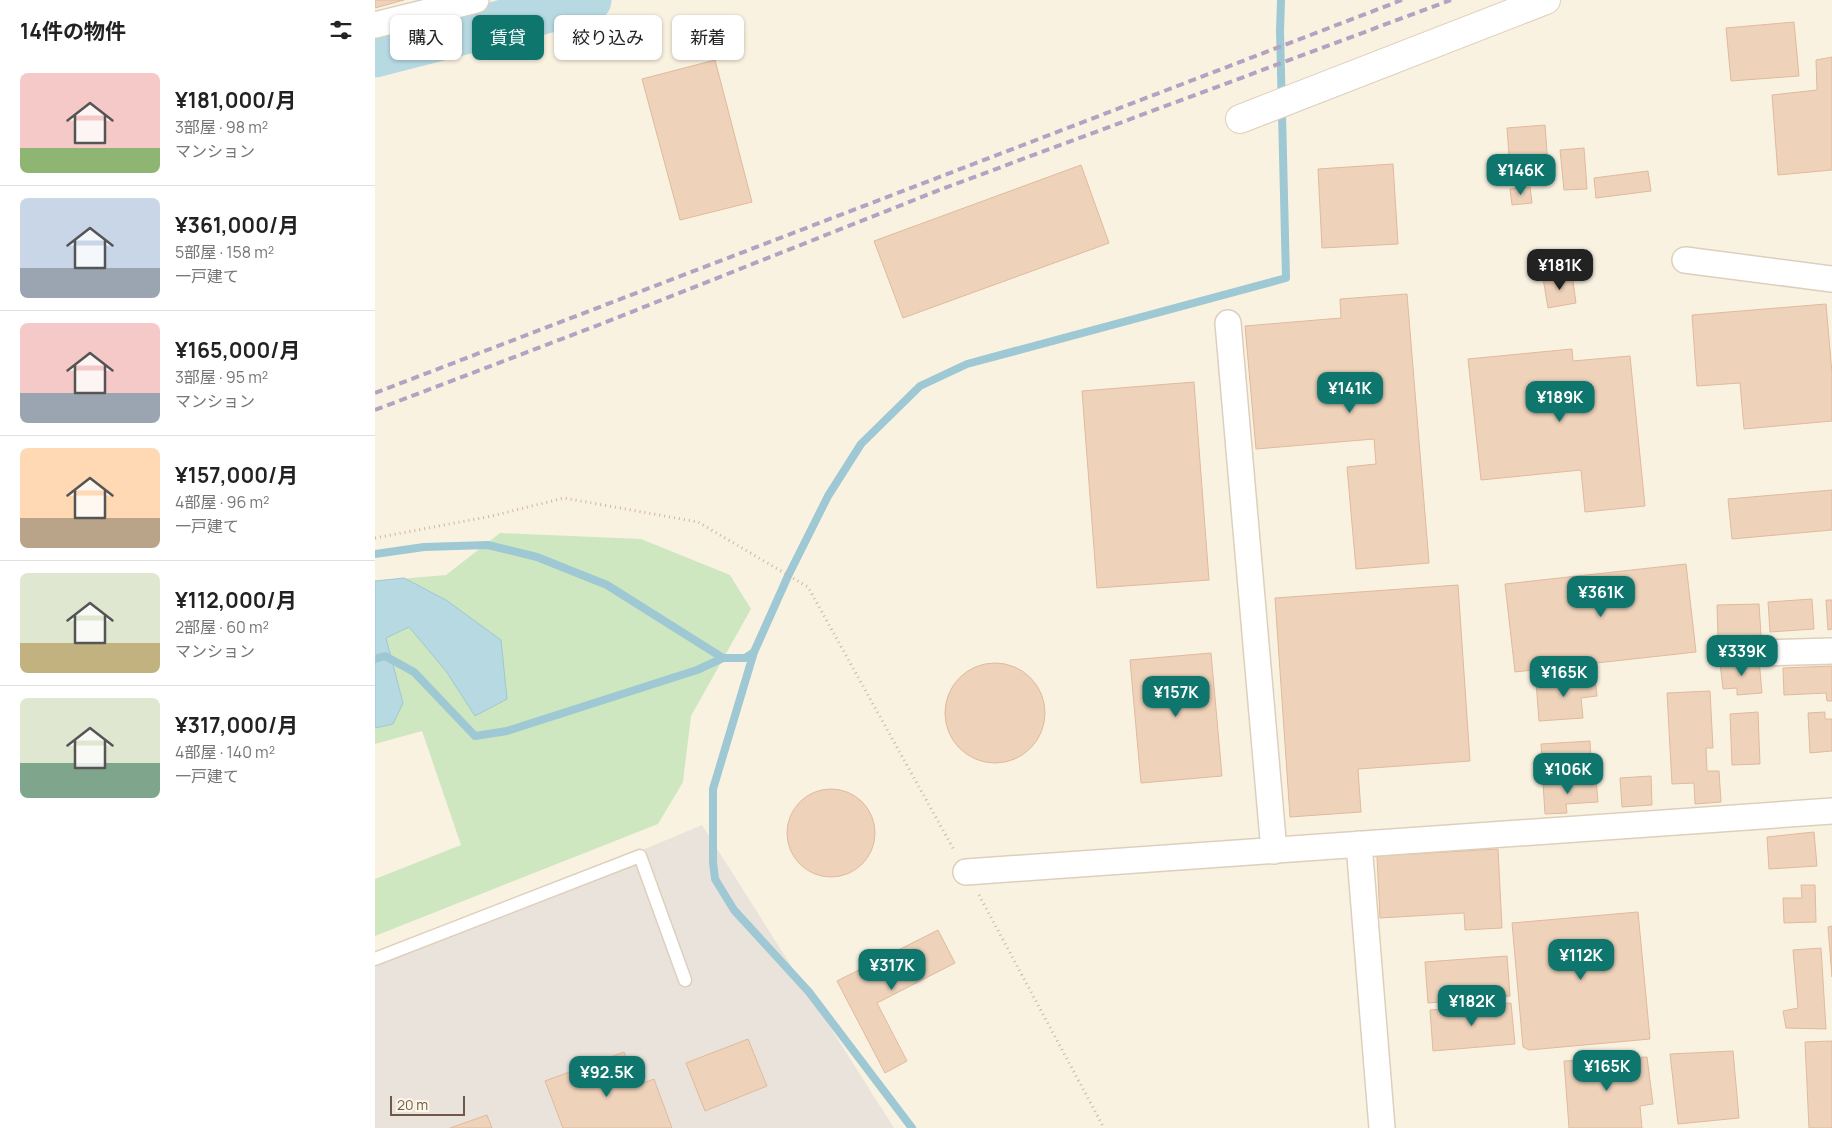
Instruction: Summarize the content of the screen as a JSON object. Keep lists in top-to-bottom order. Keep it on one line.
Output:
{"scale_bar":"20 m","page":{"heading":"14件の物件","chip":["購入","賃貸","絞り込み","新着"],"list":[{"name":"¥181,000/月","note":"3部屋 · 98 m² · マンション"},{"name":"¥361,000/月","note":"5部屋 · 158 m² · 一戸建て"},{"name":"¥165,000/月","note":"3部屋 · 95 m² · マンション"},{"name":"¥157,000/月","note":"4部屋 · 96 m² · 一戸建て"},{"name":"¥112,000/月","note":"2部屋 · 60 m² · マンション"},{"name":"¥317,000/月","note":"4部屋 · 140 m² · 一戸建て"}],"price":["¥146K","¥181K","¥141K","¥189K","¥361K","¥339K","¥165K","¥157K","¥106K","¥112K","¥317K","¥182K","¥165K","¥92.5K"],"scale":"20 m"}}
